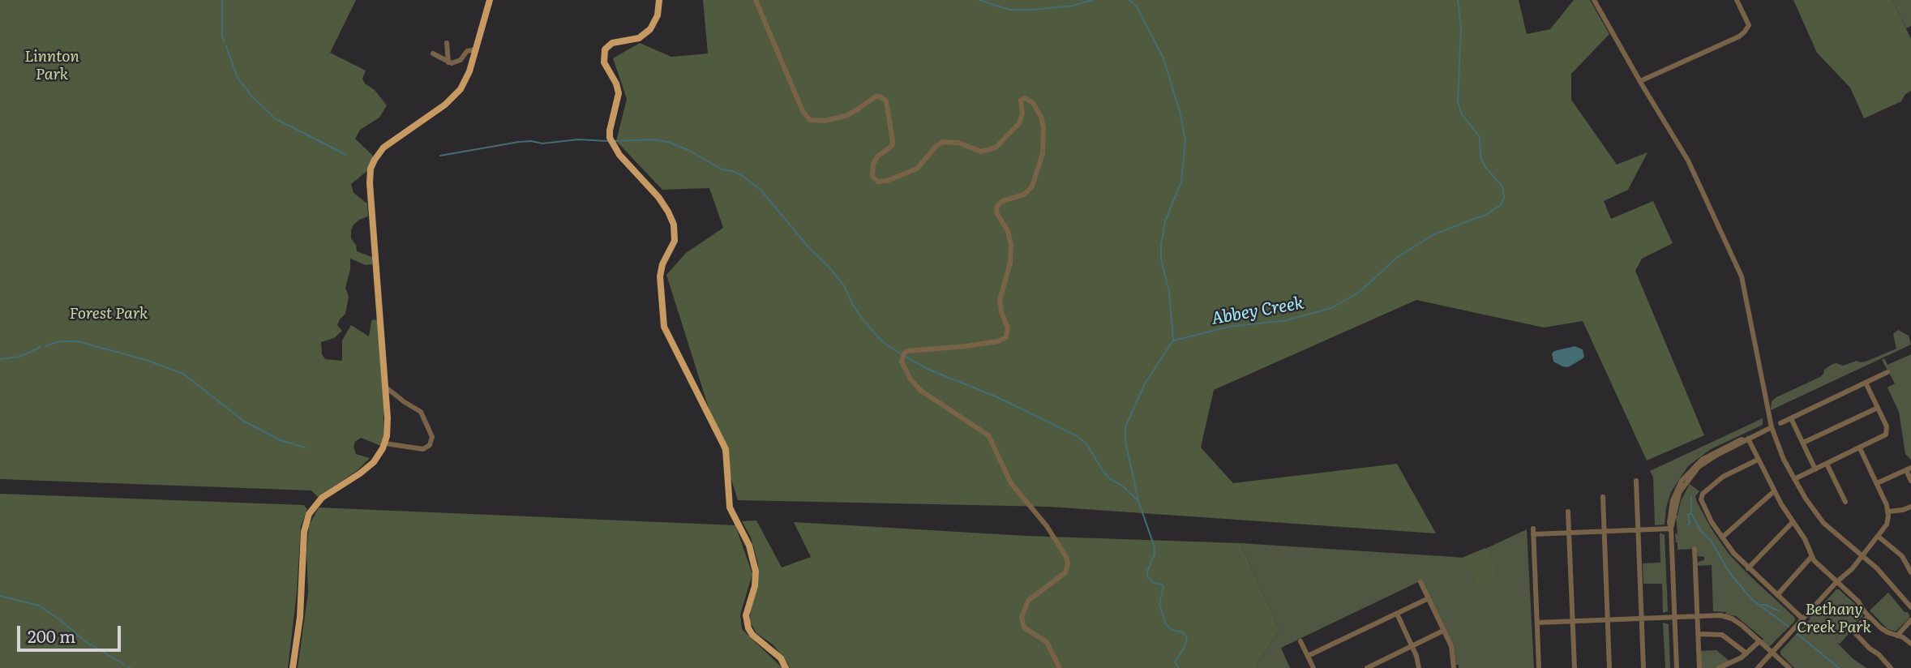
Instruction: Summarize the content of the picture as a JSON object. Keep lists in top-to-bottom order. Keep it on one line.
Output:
{"water":["Abbey Creek"],"parks":["Linnton Park","Forest Park","Bethany Creek Park"],"scale_bar":"200 m"}
